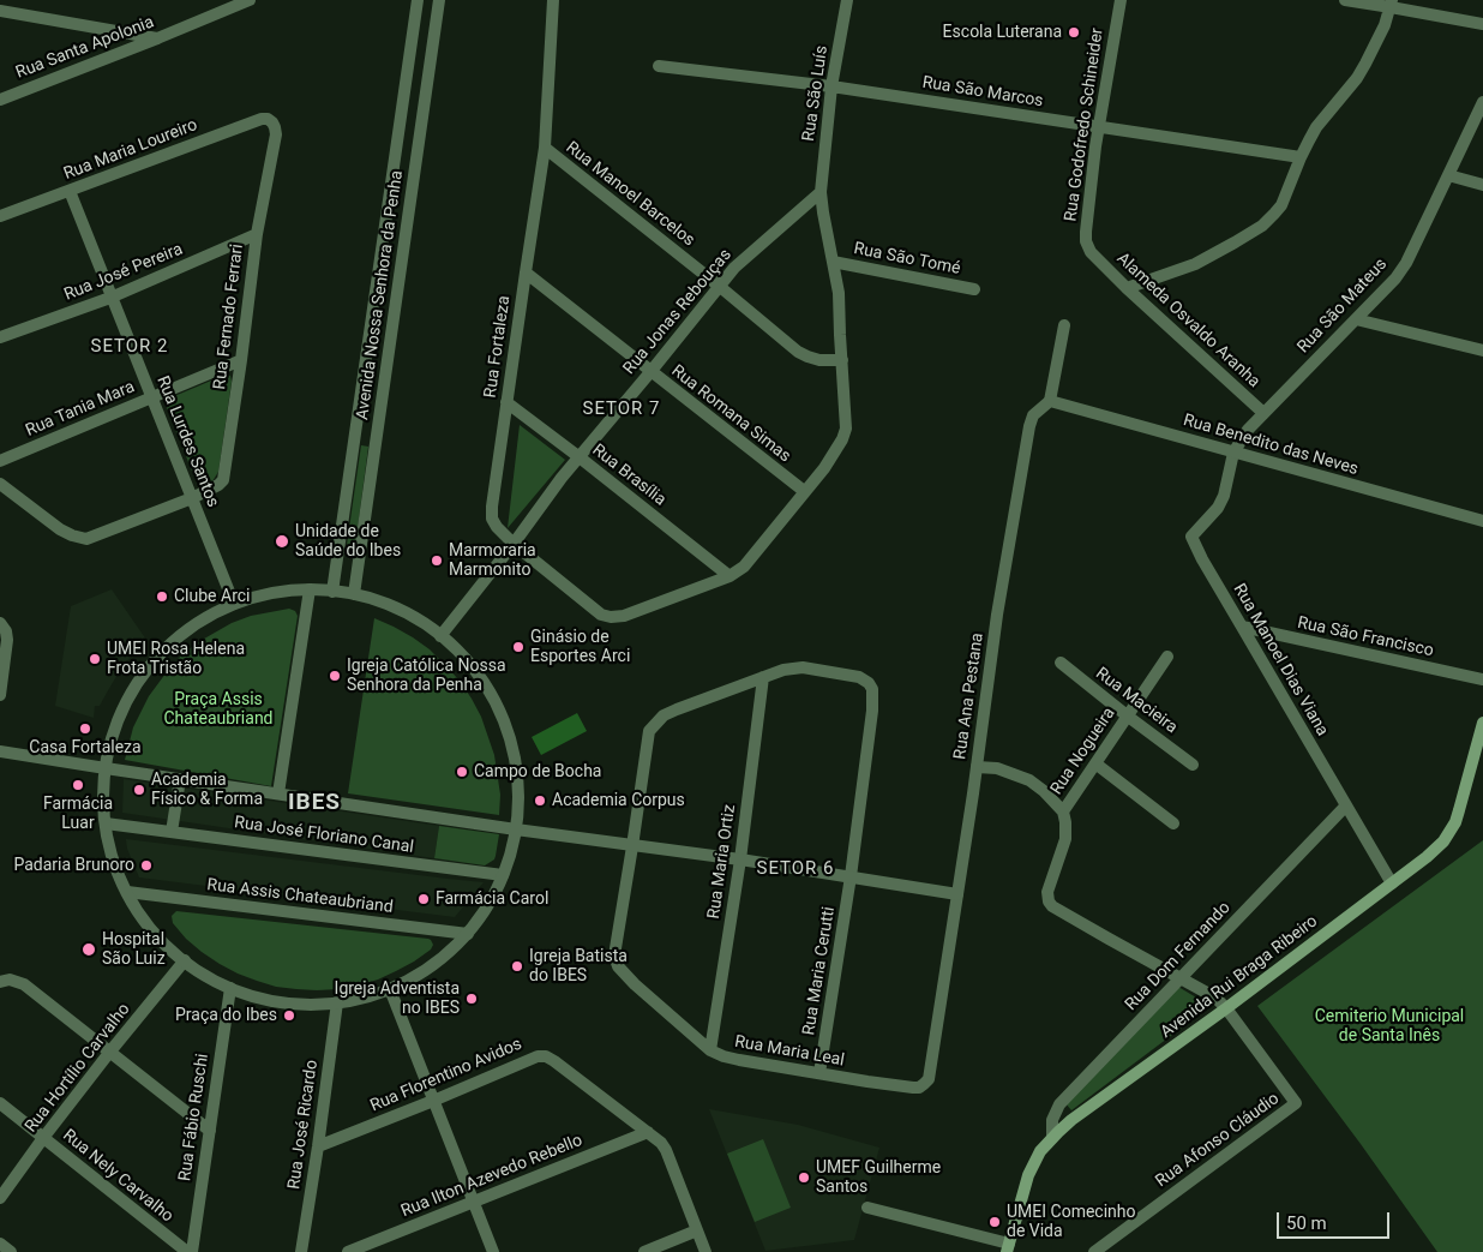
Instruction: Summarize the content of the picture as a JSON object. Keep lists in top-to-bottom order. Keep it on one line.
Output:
{"streets":{"main road":["Avenida Rui Braga Ribeiro"],"street":["Rua Santa Apolonia","Rua São Marcos","Rua São Luís","Rua Godofredo Schineider","Rua Maria Loureiro","Rua Manoel Barcelos","Rua São Tomé","Rua José Pereira","Avenida Nossa Senhora da Penha","Rua São Mateus","Rua Jonas Rebouças","Rua Fernado Ferrari","Alameda Osvaldo Aranha","Rua Fortaleza","Rua Tania Mara","Rua Romana Simas","Rua Lurdes Santos","Rua Benedito das Neves","Rua Brasília","Rua São Francisco","Rua Manoel Dias Viana","Rua Ana Pestana","Rua Macieira","Rua Nogueira","Rua José Floriano Canal","Rua Maria Ortiz","Rua Assis Chateaubriand","Rua Dom Fernando","Rua Maria Cerutti","Rua Maria Leal","Rua Hortílio Carvalho","Rua Florentino Avidos","Rua Fábio Ruschi","Rua José Ricardo","Rua Afonso Cláudio","Rua Nely Carvalho","Rua Ilton Azevedo Rebello"]},"crossings":[["Rua São Marcos","Rua São Luís"],["Rua São Marcos","Rua Godofredo Schineider"],["Rua São Luís","Rua Manoel Barcelos"],["Rua São Luís","Rua São Tomé"],["Rua São Luís","Rua Jonas Rebouças"],["Rua São Luís","Rua Fortaleza"],["Rua São Luís","Rua Romana Simas"],["Rua Godofredo Schineider","Alameda Osvaldo Aranha"],["Rua Maria Loureiro","Rua Fernado Ferrari"],["Rua Maria Loureiro","Rua Lurdes Santos"],["Rua Manoel Barcelos","Rua Jonas Rebouças"],["Rua Manoel Barcelos","Rua Fortaleza"],["Rua José Pereira","Rua Fernado Ferrari"],["Rua José Pereira","Rua Lurdes Santos"],["Rua São Mateus","Alameda Osvaldo Aranha"],["Rua São Mateus","Rua Benedito das Neves"],["Rua São Mateus","Rua Manoel Dias Viana"],["Rua Jonas Rebouças","Rua Fortaleza"],["Rua Jonas Rebouças","Rua Romana Simas"],["Rua Jonas Rebouças","Rua Brasília"],["Rua Fernado Ferrari","Rua Tania Mara"],["Rua Fernado Ferrari","Rua Lurdes Santos"],["Rua Fortaleza","Rua Romana Simas"],["Rua Fortaleza","Rua Brasília"],["Rua Tania Mara","Rua Lurdes Santos"],["Rua Benedito das Neves","Rua Manoel Dias Viana"],["Rua Benedito das Neves","Rua Ana Pestana"],["Rua São Francisco","Rua Manoel Dias Viana"],["Rua Manoel Dias Viana","Rua Dom Fernando"],["Rua Manoel Dias Viana","Avenida Rui Braga Ribeiro"],["Rua Ana Pestana","Rua Maria Leal"],["Rua Macieira","Rua Nogueira"],["Rua Nogueira","Rua Dom Fernando"],["Rua Maria Ortiz","Rua Maria Leal"],["Rua Dom Fernando","Avenida Rui Braga Ribeiro"],["Rua Maria Cerutti","Rua Maria Leal"],["Avenida Rui Braga Ribeiro","Rua Afonso Cláudio"],["Rua Hortílio Carvalho","Rua Nely Carvalho"],["Rua Florentino Avidos","Rua José Ricardo"],["Rua Florentino Avidos","Rua Ilton Azevedo Rebello"]],"districts":["SETOR 2","SETOR 7","IBES","SETOR 6"],"parks":["Praça Assis Chateaubriand","Cemiterio Municipal de Santa Inês"],"places":["Escola Luterana","Unidade de Saúde do Ibes","Marmoraria Marmonito","Clube Arci","Ginásio de Esportes Arci","UMEI Rosa Helena Frota Tristão","Igreja Católica Nossa Senhora da Penha","Casa Fortaleza","Campo de Bocha","Farmácia Luar","Academia Físico & Forma","Academia Corpus","Padaria Brunoro","Farmácia Carol","Hospital São Luiz","Igreja Batista do IBES","Igreja Adventista no IBES","Praça do Ibes","UMEF Guilherme Santos","UMEI Comecinho de Vida"],"scale_bar":"50 m"}
